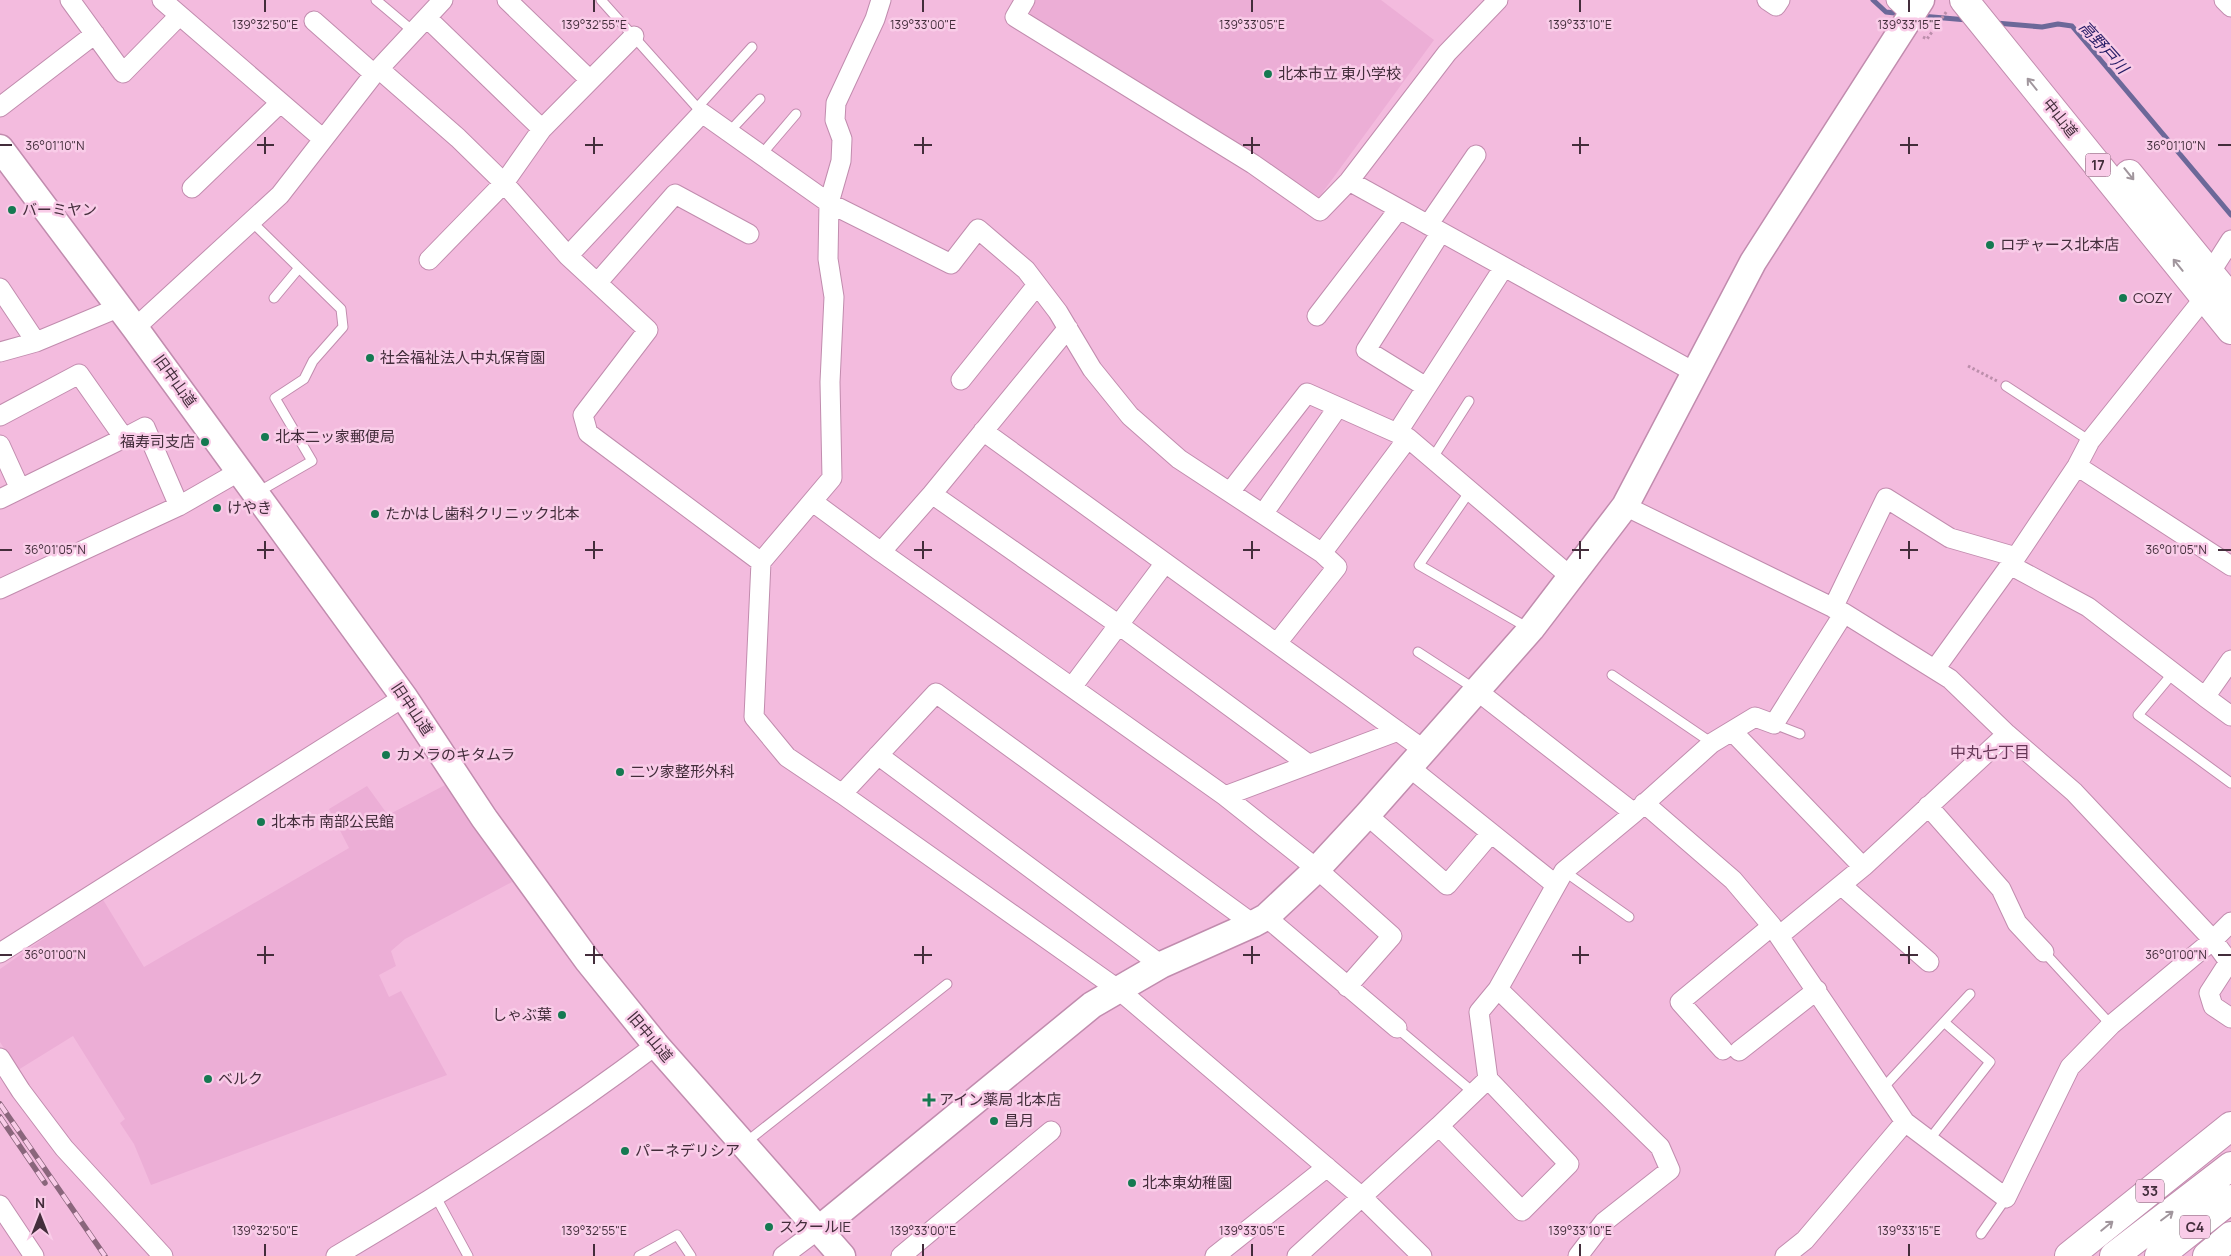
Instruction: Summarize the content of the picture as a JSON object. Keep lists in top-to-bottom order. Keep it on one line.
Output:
{"streets":{"main road":["中山道","17","33","C4"],"street":["旧中山道"]},"districts":["中丸七丁目"],"water":["高野戸川"],"places":{"other":["北本市立 東小学校","バーミヤン","ロヂャース北本店","COZY","社会福祉法人中丸保育園","北本二ッ家郵便局","福寿司支店","けやき","たかはし歯科クリニック北本","カメラのキタムラ","二ツ家整形外科","北本市 南部公民館","しゃぶ葉","ベルク","昌月","パーネデリシア","北本東幼稚園","スクールIE"],"health":["アイン薬局 北本店"]},"north":"top","coordinates":["139°32'50\"E","139°32'55\"E","139°33'00\"E","139°33'05\"E","139°33'10\"E","139°33'15\"E","36°01'10\"N","36°01'05\"N","36°01'00\"N"]}
